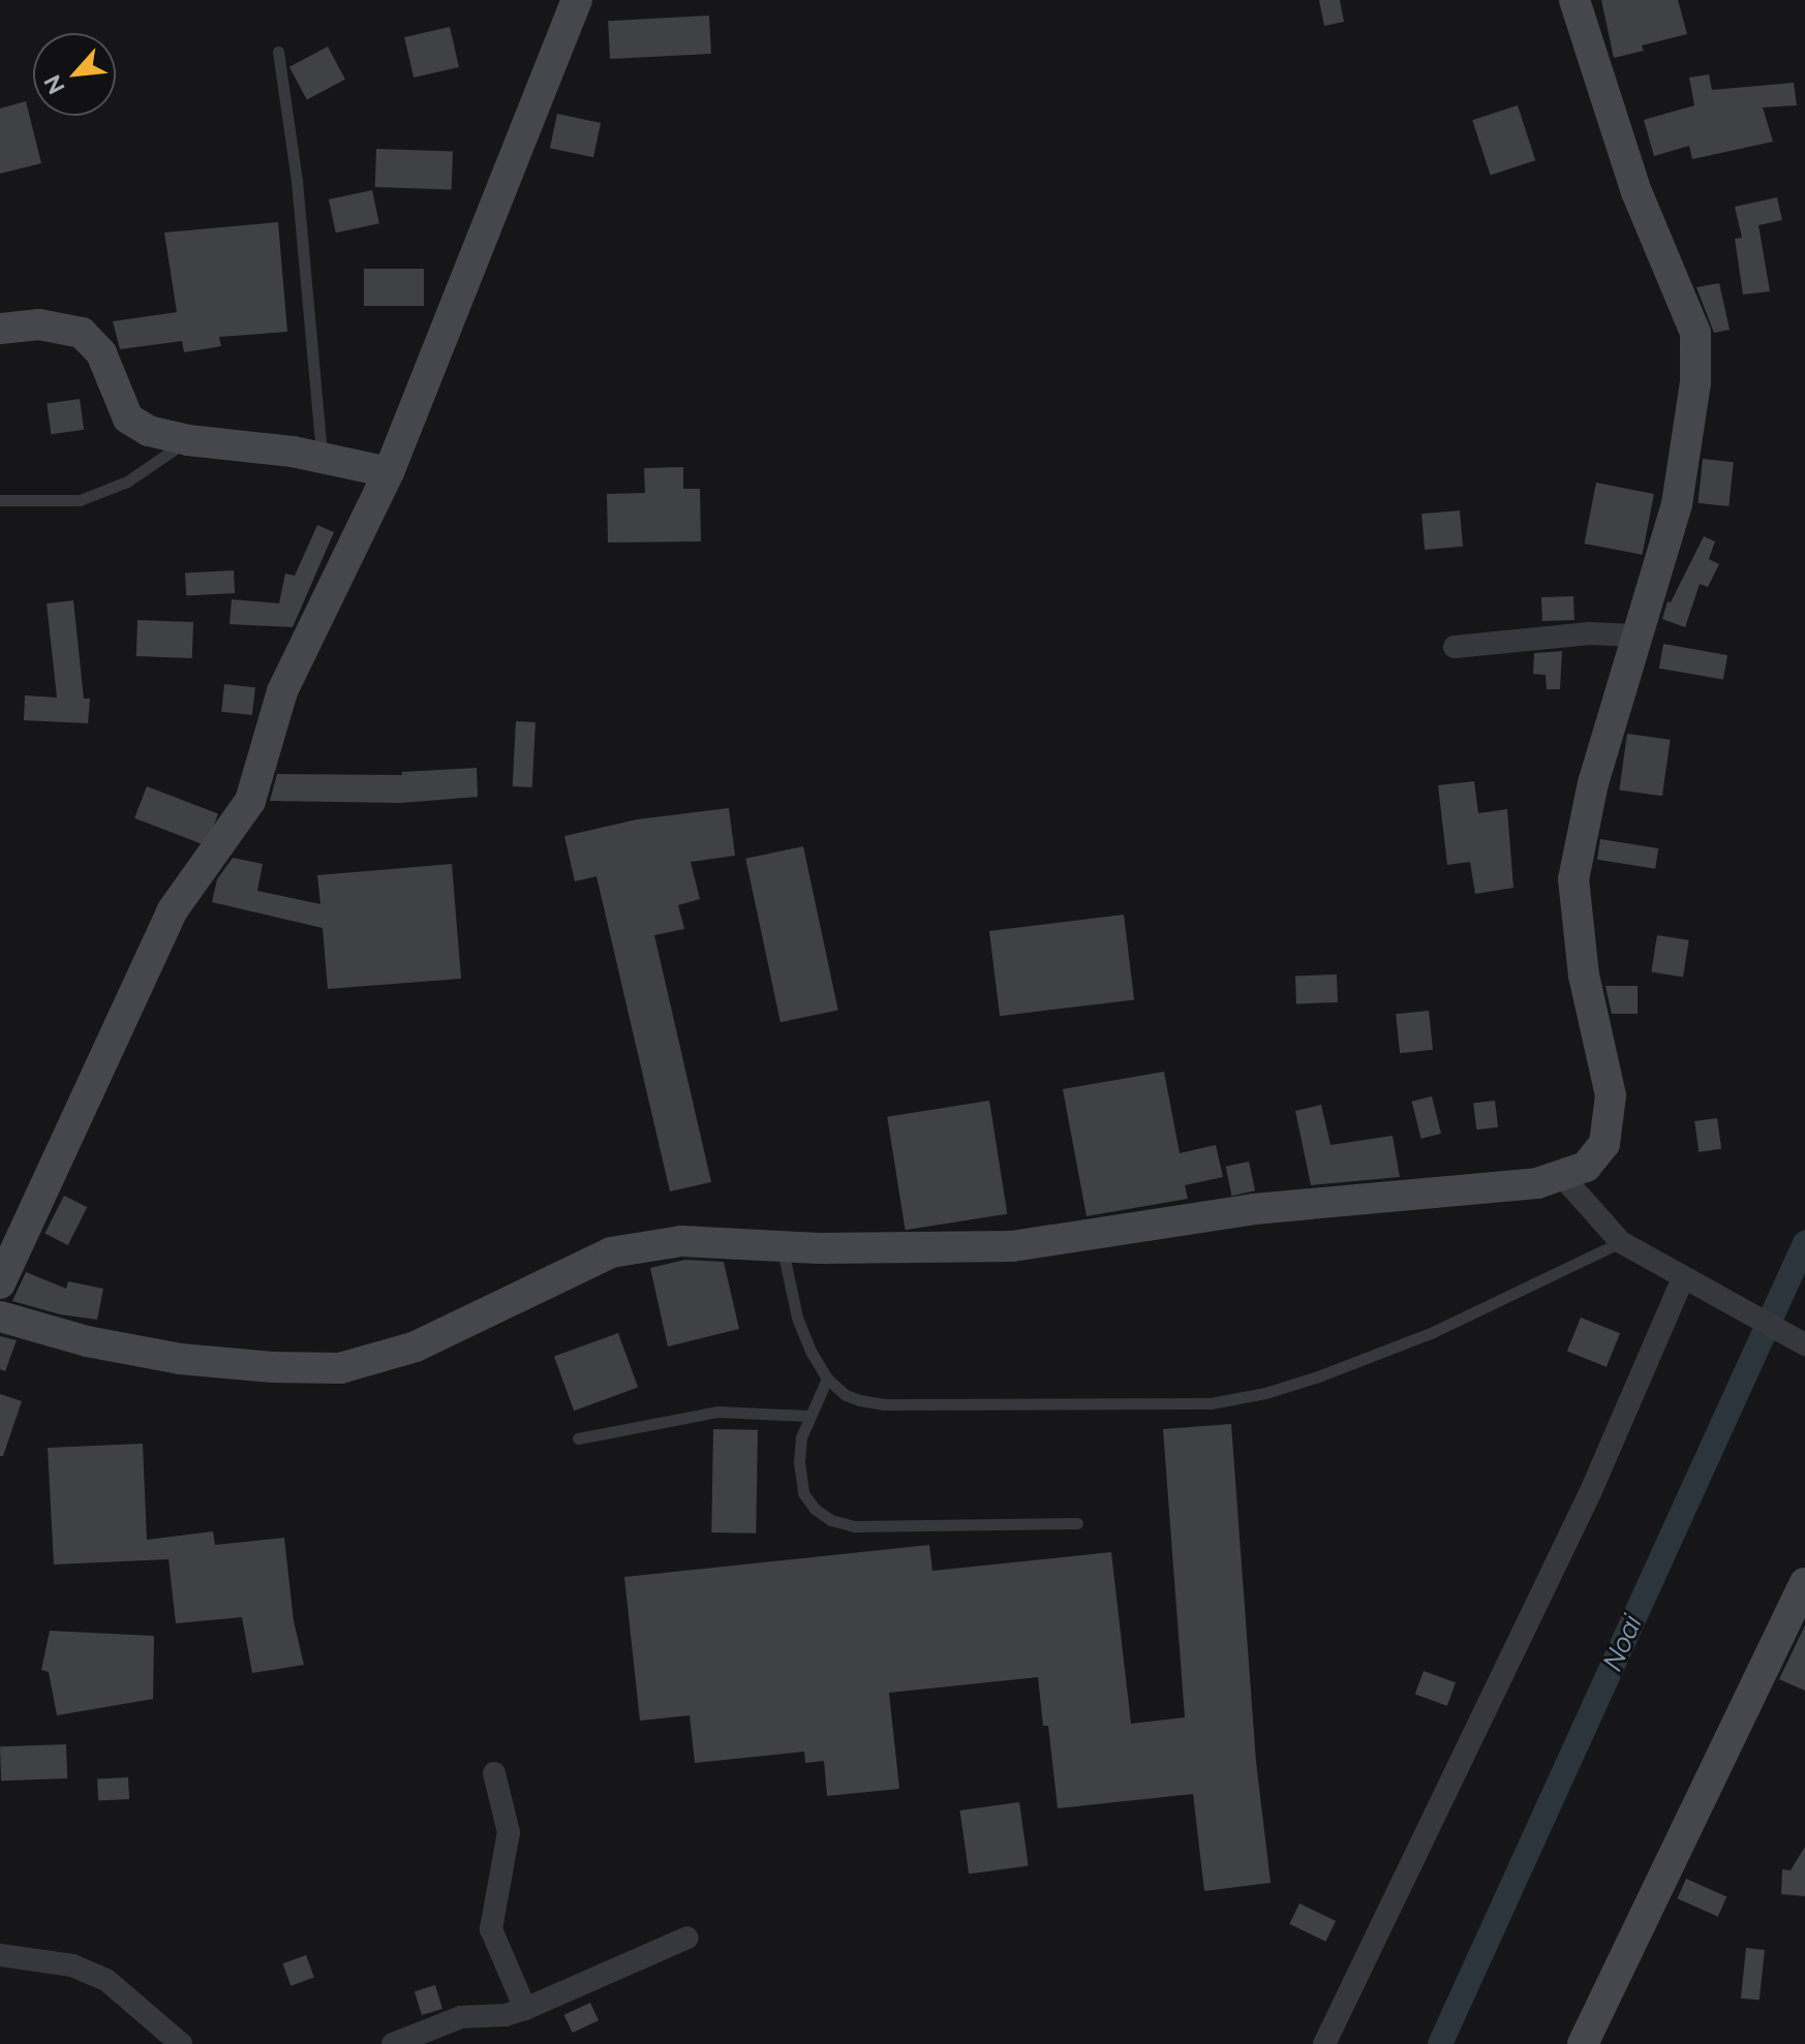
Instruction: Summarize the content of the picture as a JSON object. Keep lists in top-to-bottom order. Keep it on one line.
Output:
{"water":["Noai"],"north":"bottom left"}
